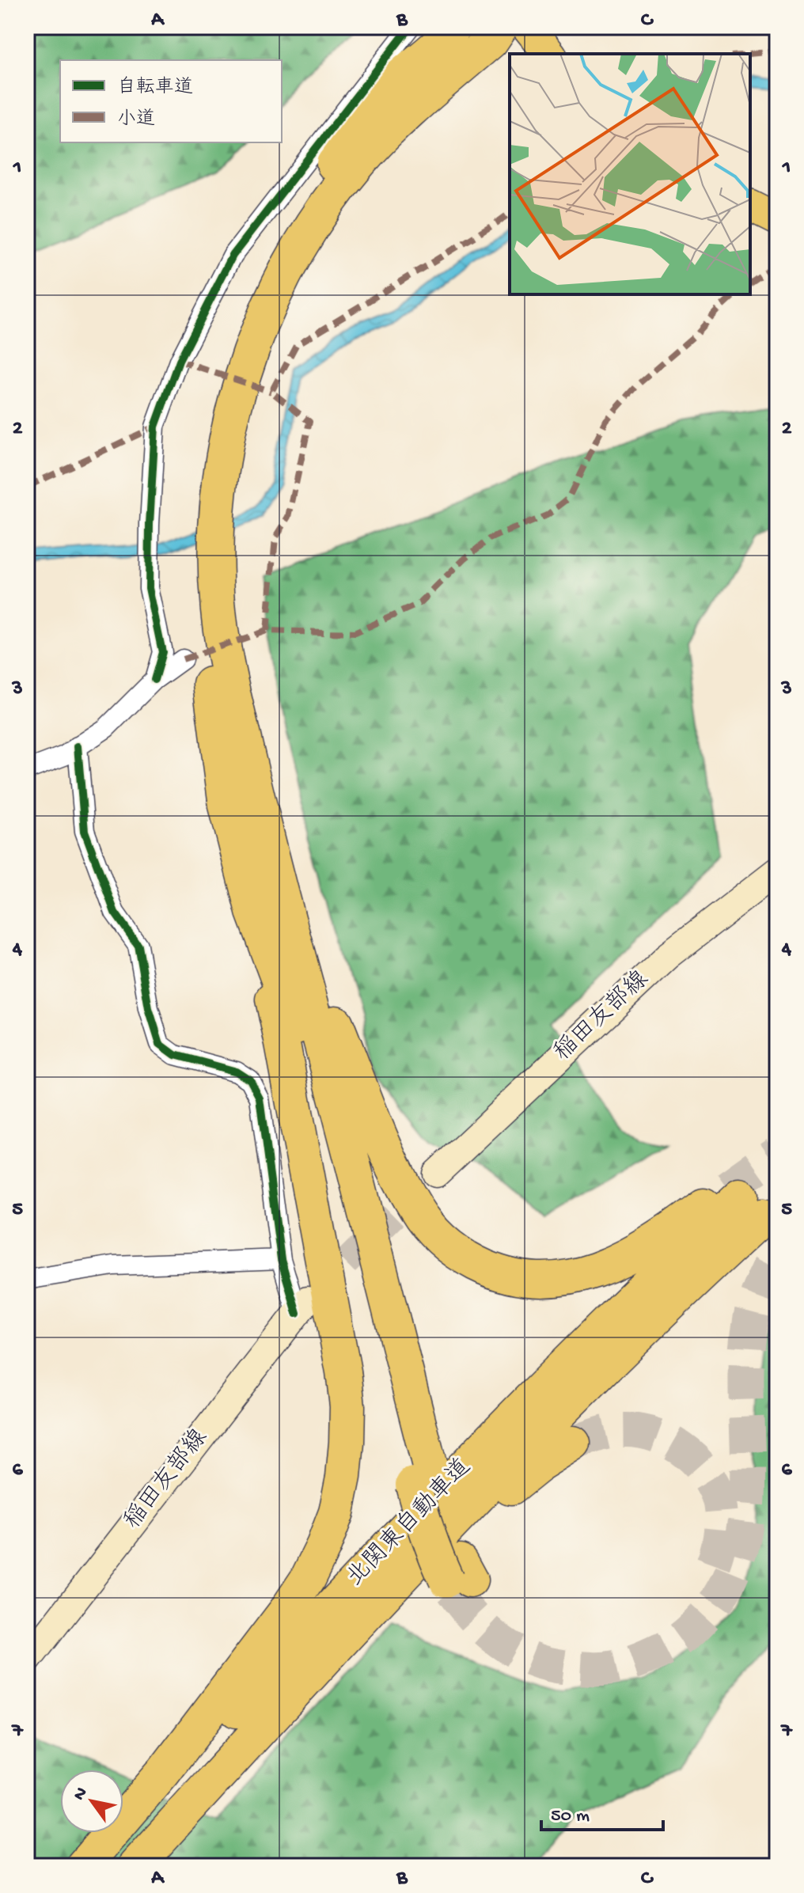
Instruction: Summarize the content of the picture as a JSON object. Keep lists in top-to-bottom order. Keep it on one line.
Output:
{"streets":{"highway":["北関東自動車道"],"main road":["稲田友部線"]},"legend":["自転車道","小道"],"scale_bar":"50 m","north":"top left","grid":{"columns":["A","B","C"],"rows":["1","2","3","4","5","6","7"]}}
